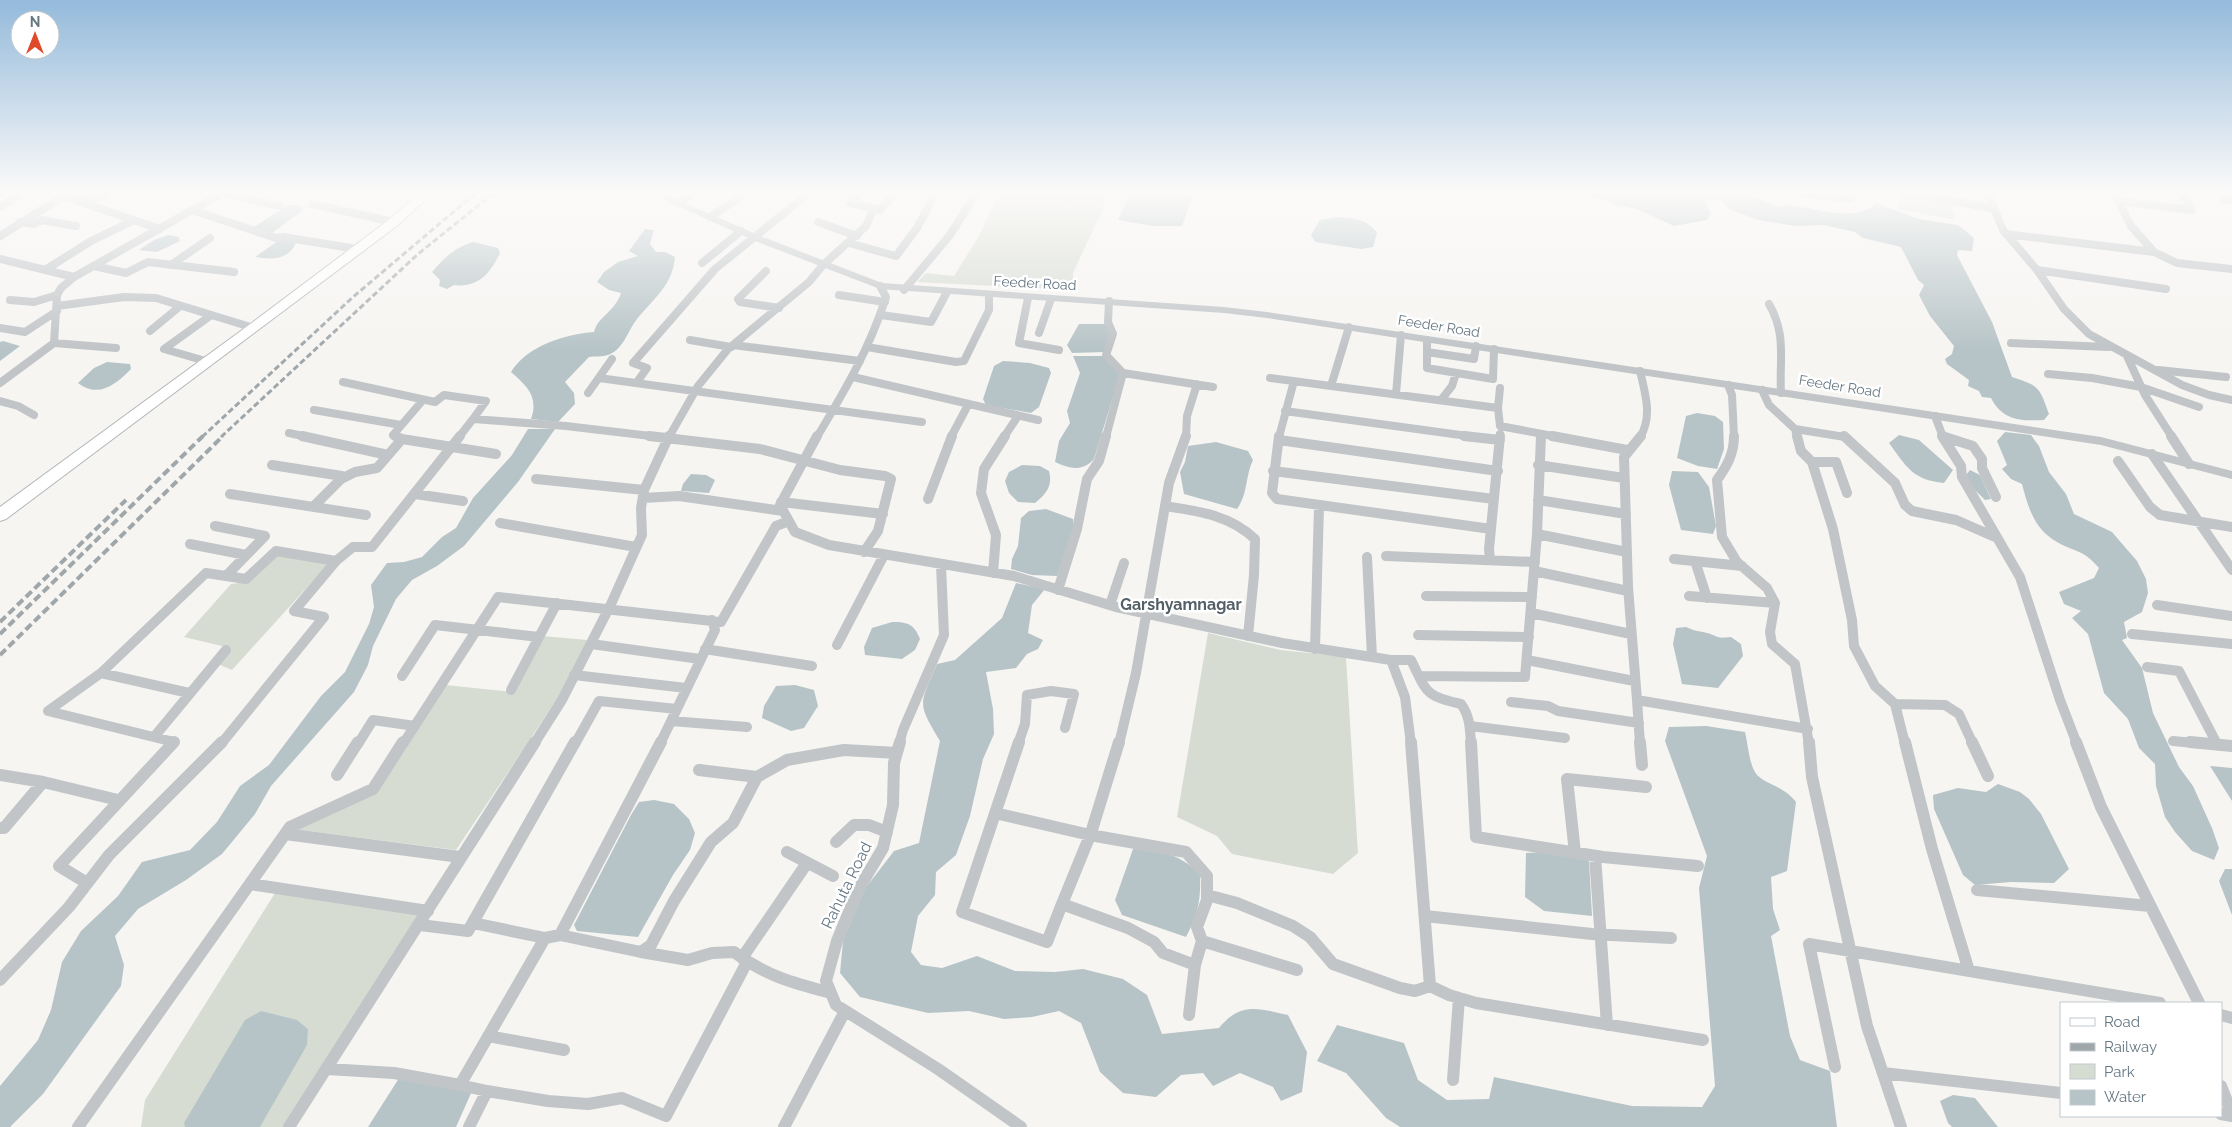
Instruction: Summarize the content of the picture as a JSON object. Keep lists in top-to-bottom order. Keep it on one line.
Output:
{"streets":{"street":["Feeder Road","Rahuta Road"]},"districts":["Garshyamnagar"],"legend":["Road","Railway","Park","Water"],"north":"top"}
